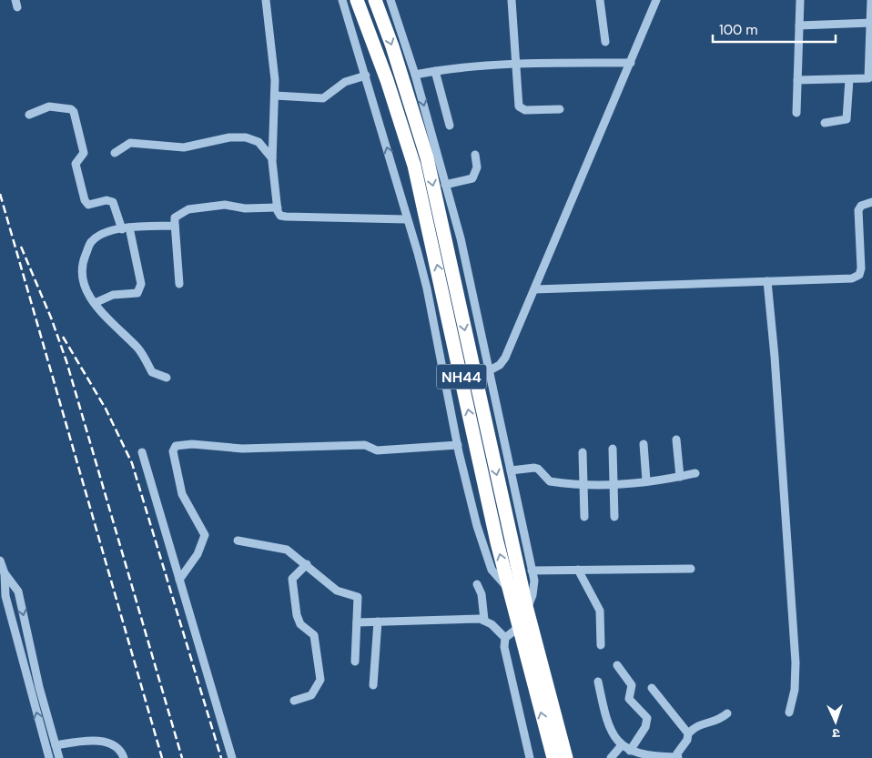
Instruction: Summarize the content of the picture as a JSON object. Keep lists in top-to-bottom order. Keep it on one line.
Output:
{"streets":{"highway":["NH44"]},"scale_bar":"100 m","north":"bottom"}
